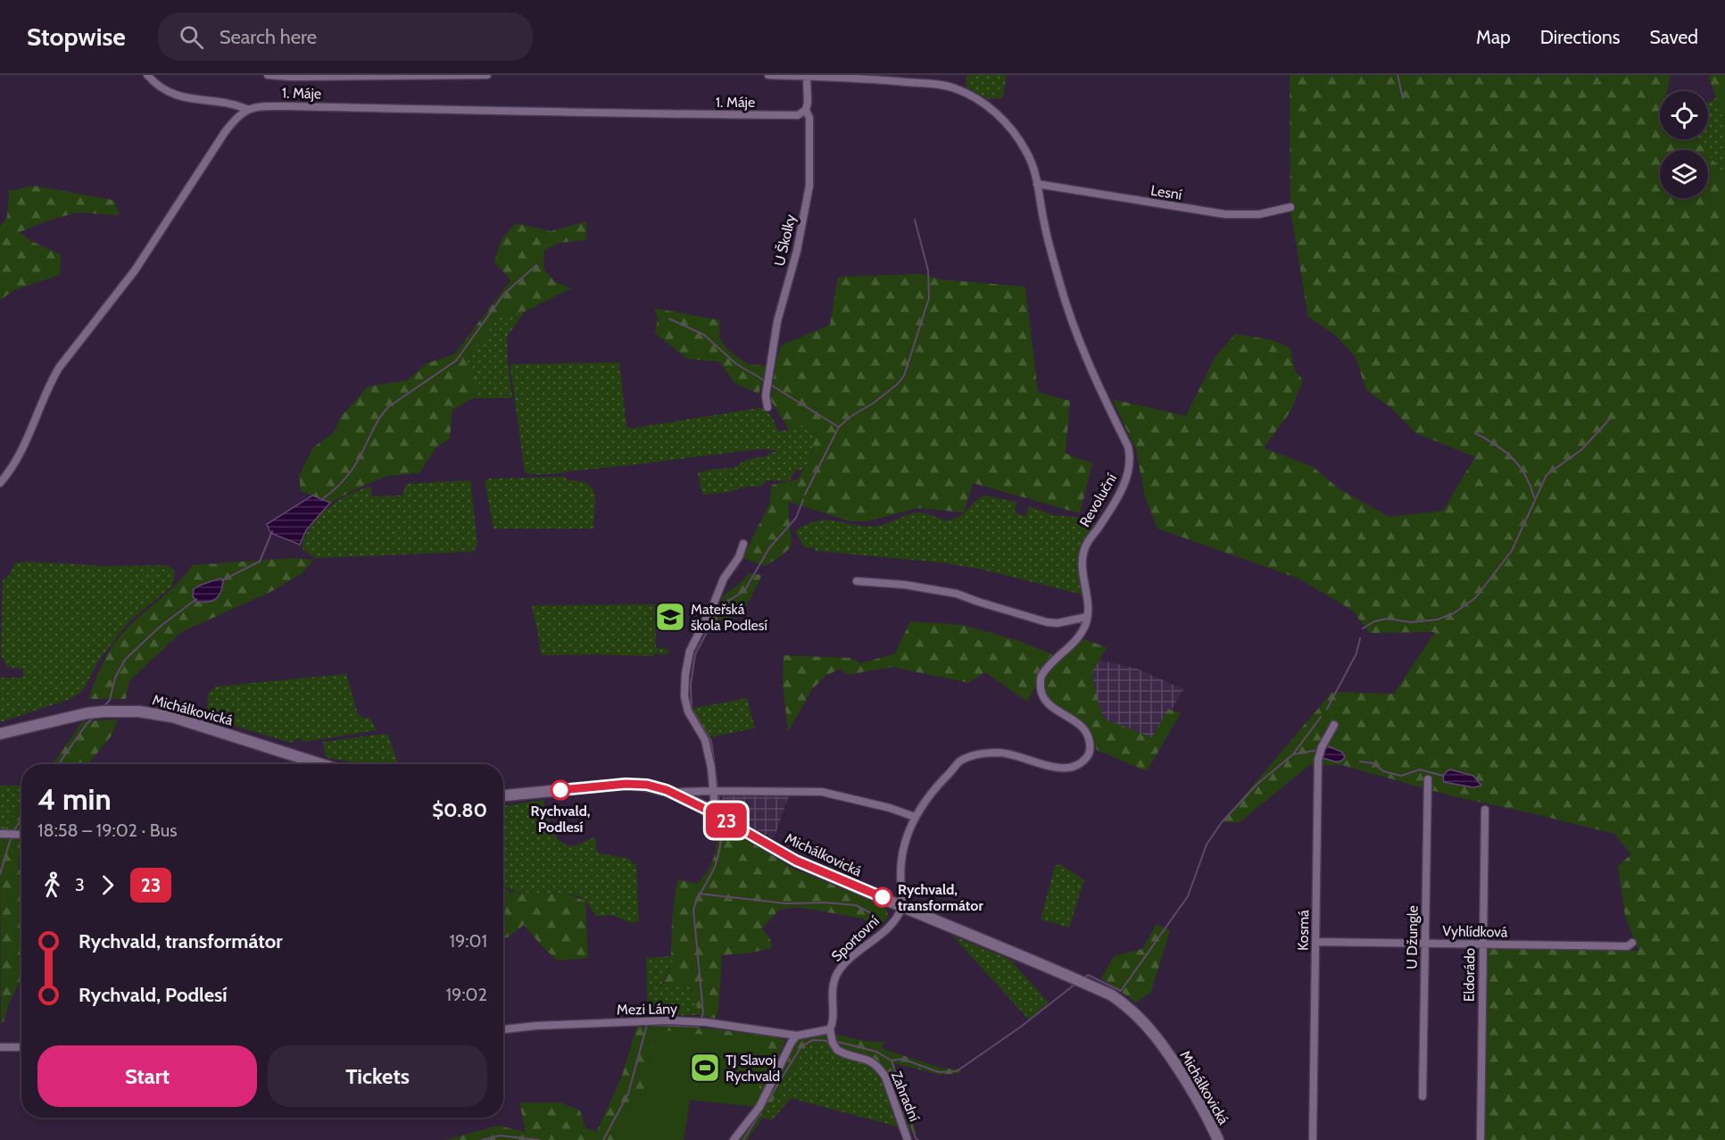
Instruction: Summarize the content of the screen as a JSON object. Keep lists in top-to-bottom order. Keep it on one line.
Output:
{"streets":{"street":["1. Máje","Lesní","U Školky","Revoluční","Michálkovická","Kosmá","Vyhlídková","U Džungle","Sportovní","Eldorádo","Mezi Lány","Zahradní"]},"crossings":[["1. Máje","U Školky"],["Lesní","Revoluční"],["U Školky","Revoluční"],["Michálkovická","Sportovní"],["Kosmá","Vyhlídková"],["Vyhlídková","U Džungle"],["Vyhlídková","Eldorádo"],["Sportovní","Zahradní"]],"places":{"school or university":["Mateřská škola Podlesí"],"other":["Rychvald, Podlesí","Rychvald, transformátor"],"sports":["TJ Slavoj Rychvald"]},"lines":["bus line 23"],"page":{"header":"Stopwise","search":"Search here","nav":["Map","Directions","Saved"],"on_map":"23","heading":["4 min","18:58 – 19:02 · Bus","$0.80"],"legs":["3","23"],"list":[{"name":"Rychvald, transformátor","value":"19:01"},{"name":"Rychvald, Podlesí","value":"19:02"}],"buttons":["Start","Tickets"]}}
